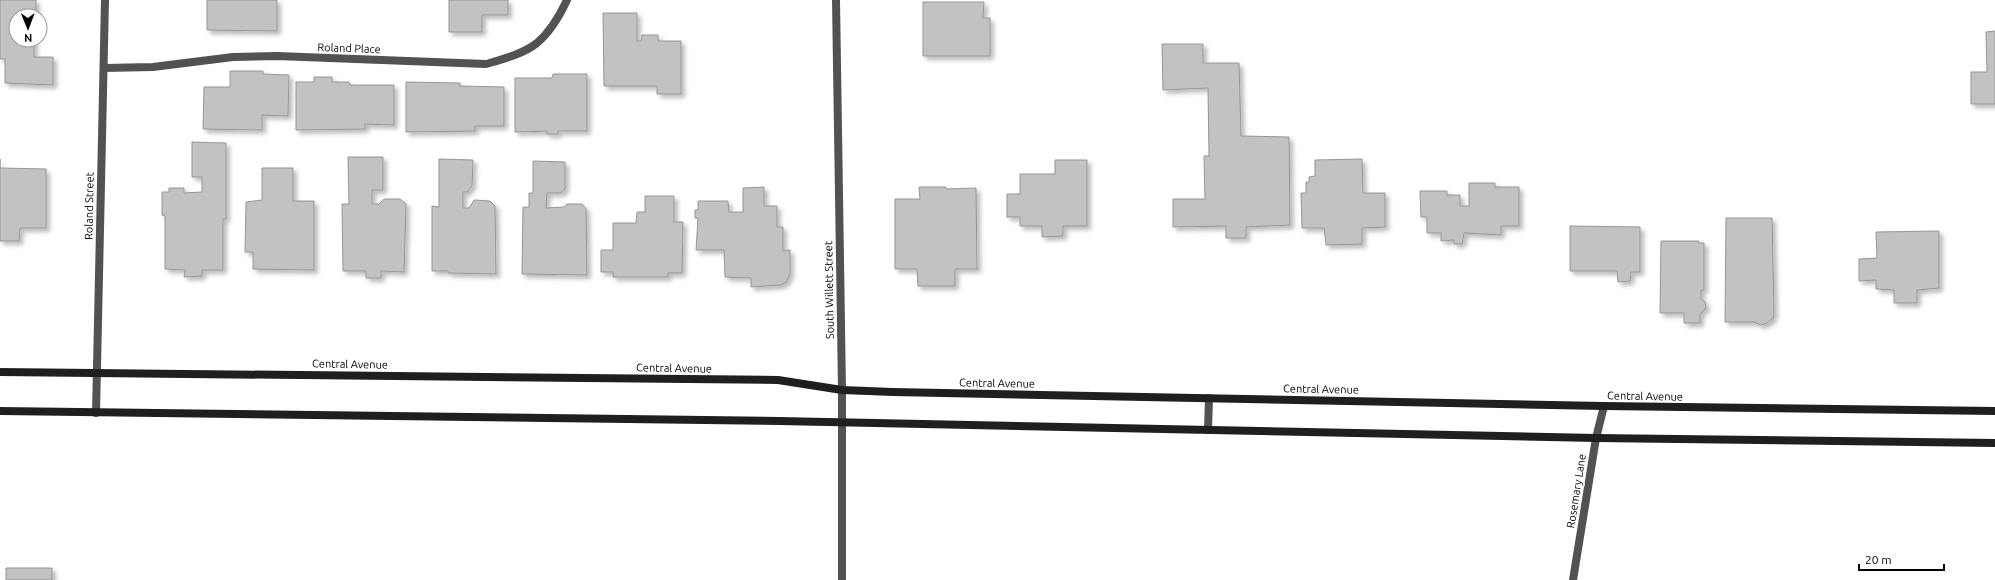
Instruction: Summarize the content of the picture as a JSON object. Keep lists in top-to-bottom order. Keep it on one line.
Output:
{"streets":{"main road":["Central Avenue"],"street":["Roland Place","Roland Street","South Willett Street","Rosemary Lane"]},"crossings":[["Roland Place","Roland Street"],["Roland Street","Central Avenue"],["South Willett Street","Central Avenue"],["Central Avenue","Rosemary Lane"]],"scale_bar":"20 m","north":"bottom"}
